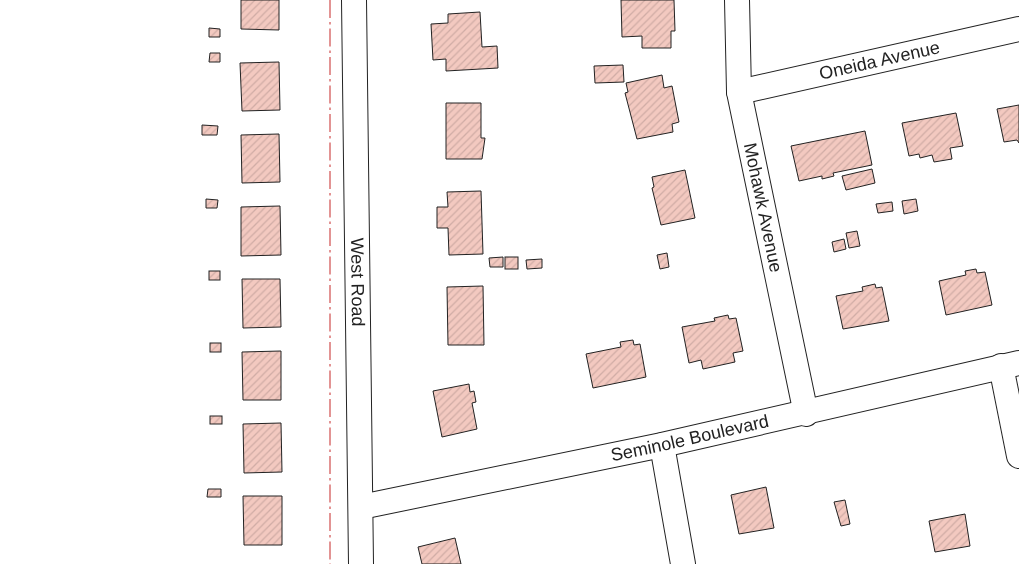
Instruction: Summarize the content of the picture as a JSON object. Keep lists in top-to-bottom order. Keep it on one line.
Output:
{"streets":{"street":["Oneida Avenue","Mohawk Avenue","West Road","Seminole Boulevard"]},"crossings":[["Oneida Avenue","Mohawk Avenue"],["Mohawk Avenue","Seminole Boulevard"],["West Road","Seminole Boulevard"]]}
